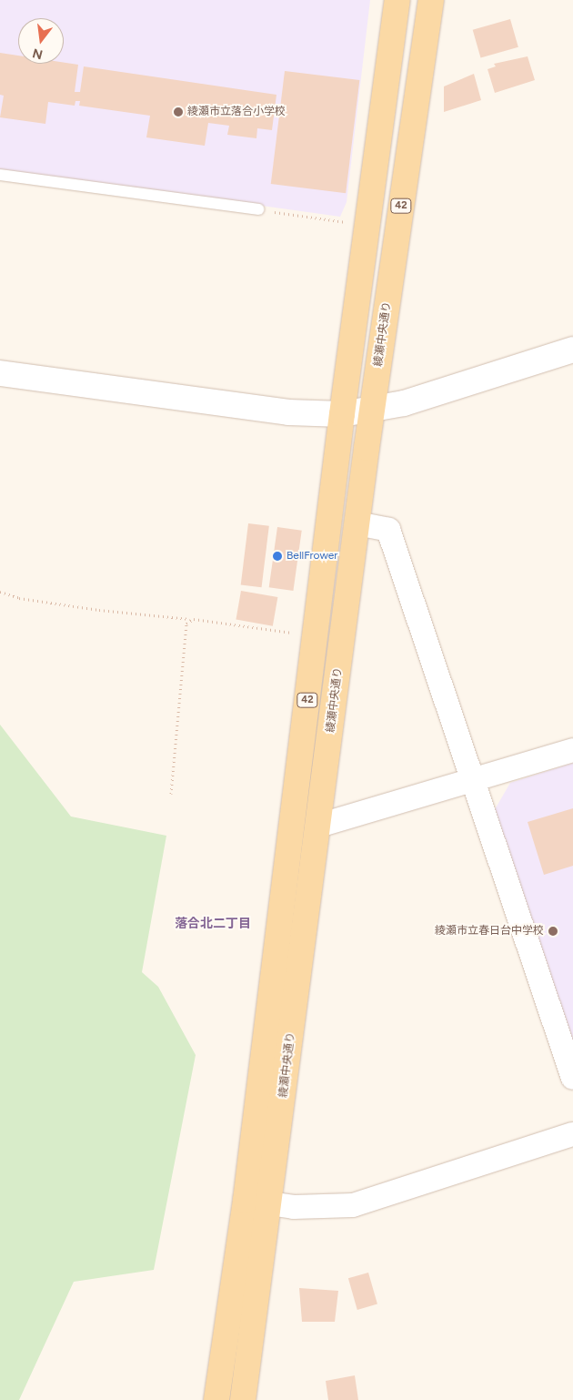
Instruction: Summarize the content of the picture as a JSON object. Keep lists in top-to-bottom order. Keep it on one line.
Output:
{"streets":{"main road":["42","綾瀬中央通り"]},"districts":["落合北二丁目"],"places":["綾瀬市立落合小学校","BellFrower","綾瀬市立春日台中学校"],"north":"bottom"}
